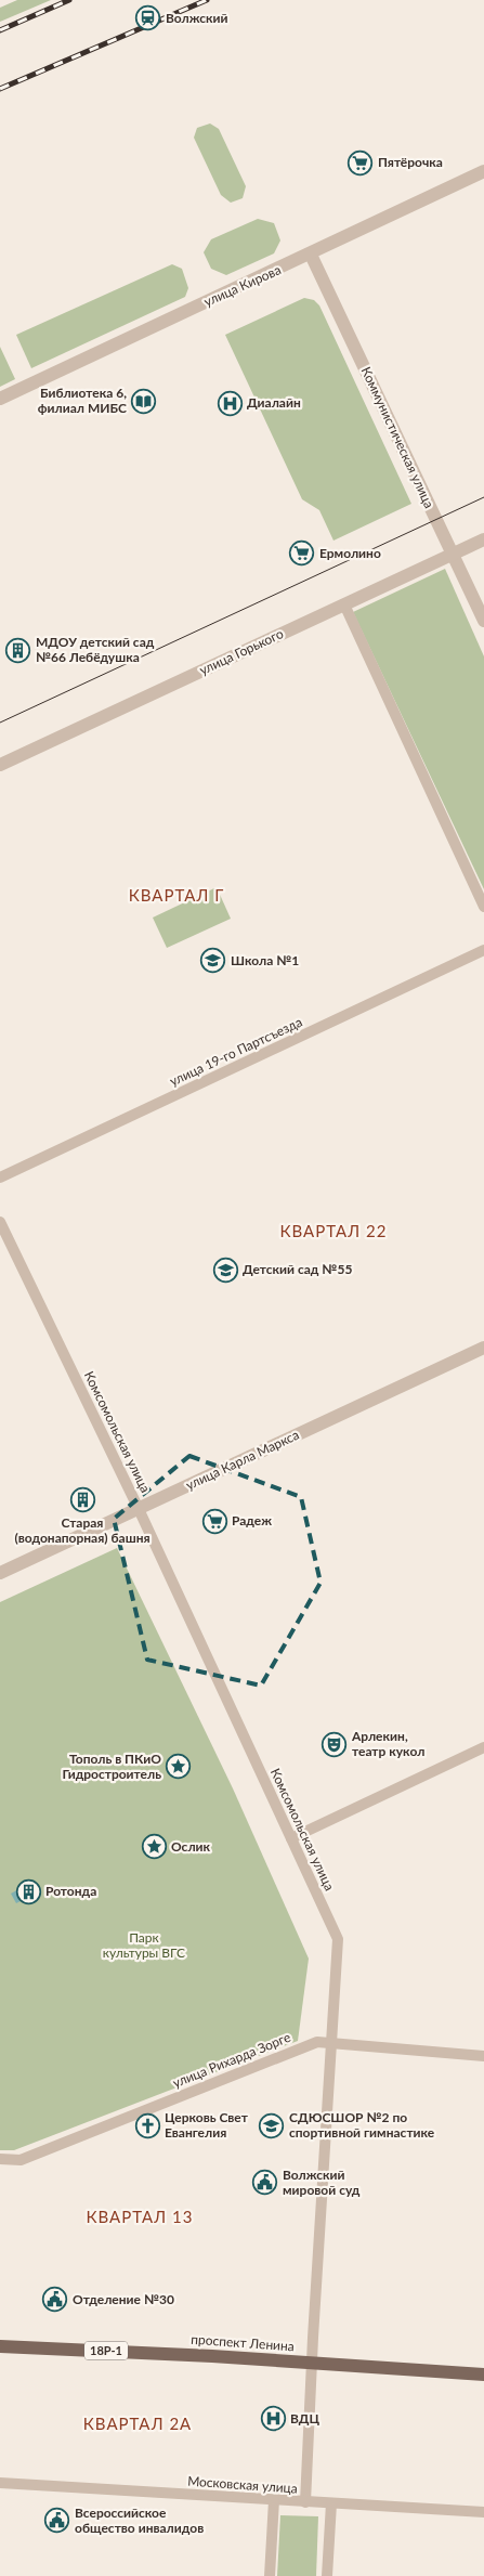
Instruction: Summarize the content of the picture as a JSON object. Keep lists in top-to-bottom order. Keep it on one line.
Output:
{"streets":{"main road":["проспект Ленина","18Р-1"],"street":["улица Кирова","Коммунистическая улица","улица Горького","улица 19-го Партсъезда","Комсомольская улица","улица Карла Маркса","улица Рихарда Зорге","Московская улица"]},"crossings":[["улица Кирова","Коммунистическая улица"],["Коммунистическая улица","улица Горького"],["Комсомольская улица","улица Карла Маркса"],["Комсомольская улица","улица Рихарда Зорге"],["Комсомольская улица","проспект Ленина"],["Комсомольская улица","Московская улица"]],"districts":["КВАРТАЛ Г","КВАРТАЛ 22","КВАРТАЛ 13","КВАРТАЛ 2А"],"parks":["Парк культуры ВГС"],"places":{"station":["Волжский"],"supermarket":["Пятёрочка","Ермолино","Радеж"],"library":["Библиотека 6, филиал МИБС"],"hospital":["Диалайн","ВДЦ"],"building":["МДОУ детский сад №66 Лебёдушка","Старая (водонапорная) башня","Ротонда"],"school or university":["Школа №1","Детский сад №55","СДЮСШОР №2 по спортивной гимнастике"],"theatre":["Арлекин, театр кукол"],"place":["Тополь в ПКиО Гидростроитель","Ослик"],"church":["Церковь Свет Евангелия"],"public building":["Волжский мировой суд","Отделение №30","Всероссийское общество инвалидов"]}}
